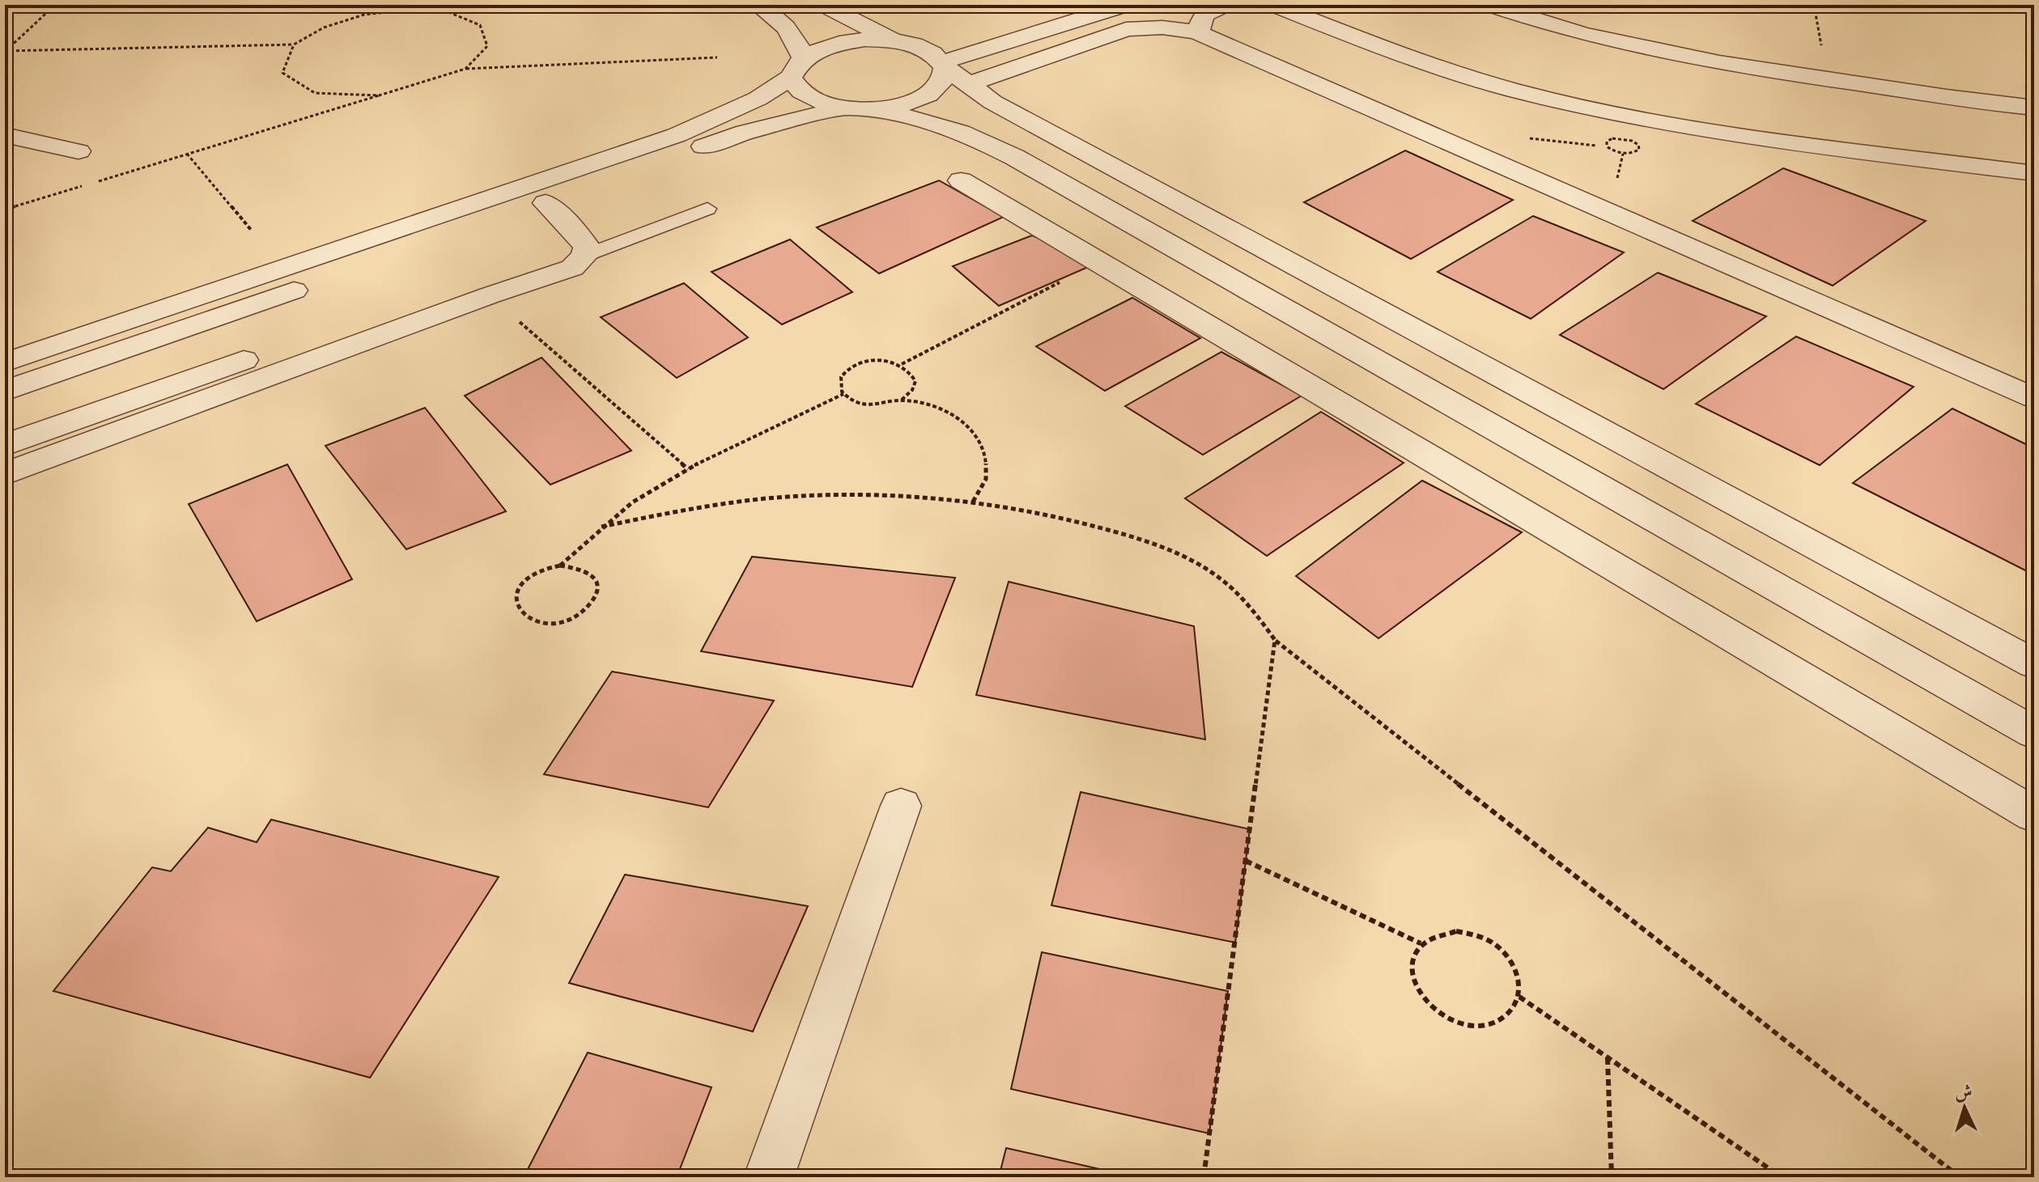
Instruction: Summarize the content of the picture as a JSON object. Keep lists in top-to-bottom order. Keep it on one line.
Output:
{"north":"top"}
